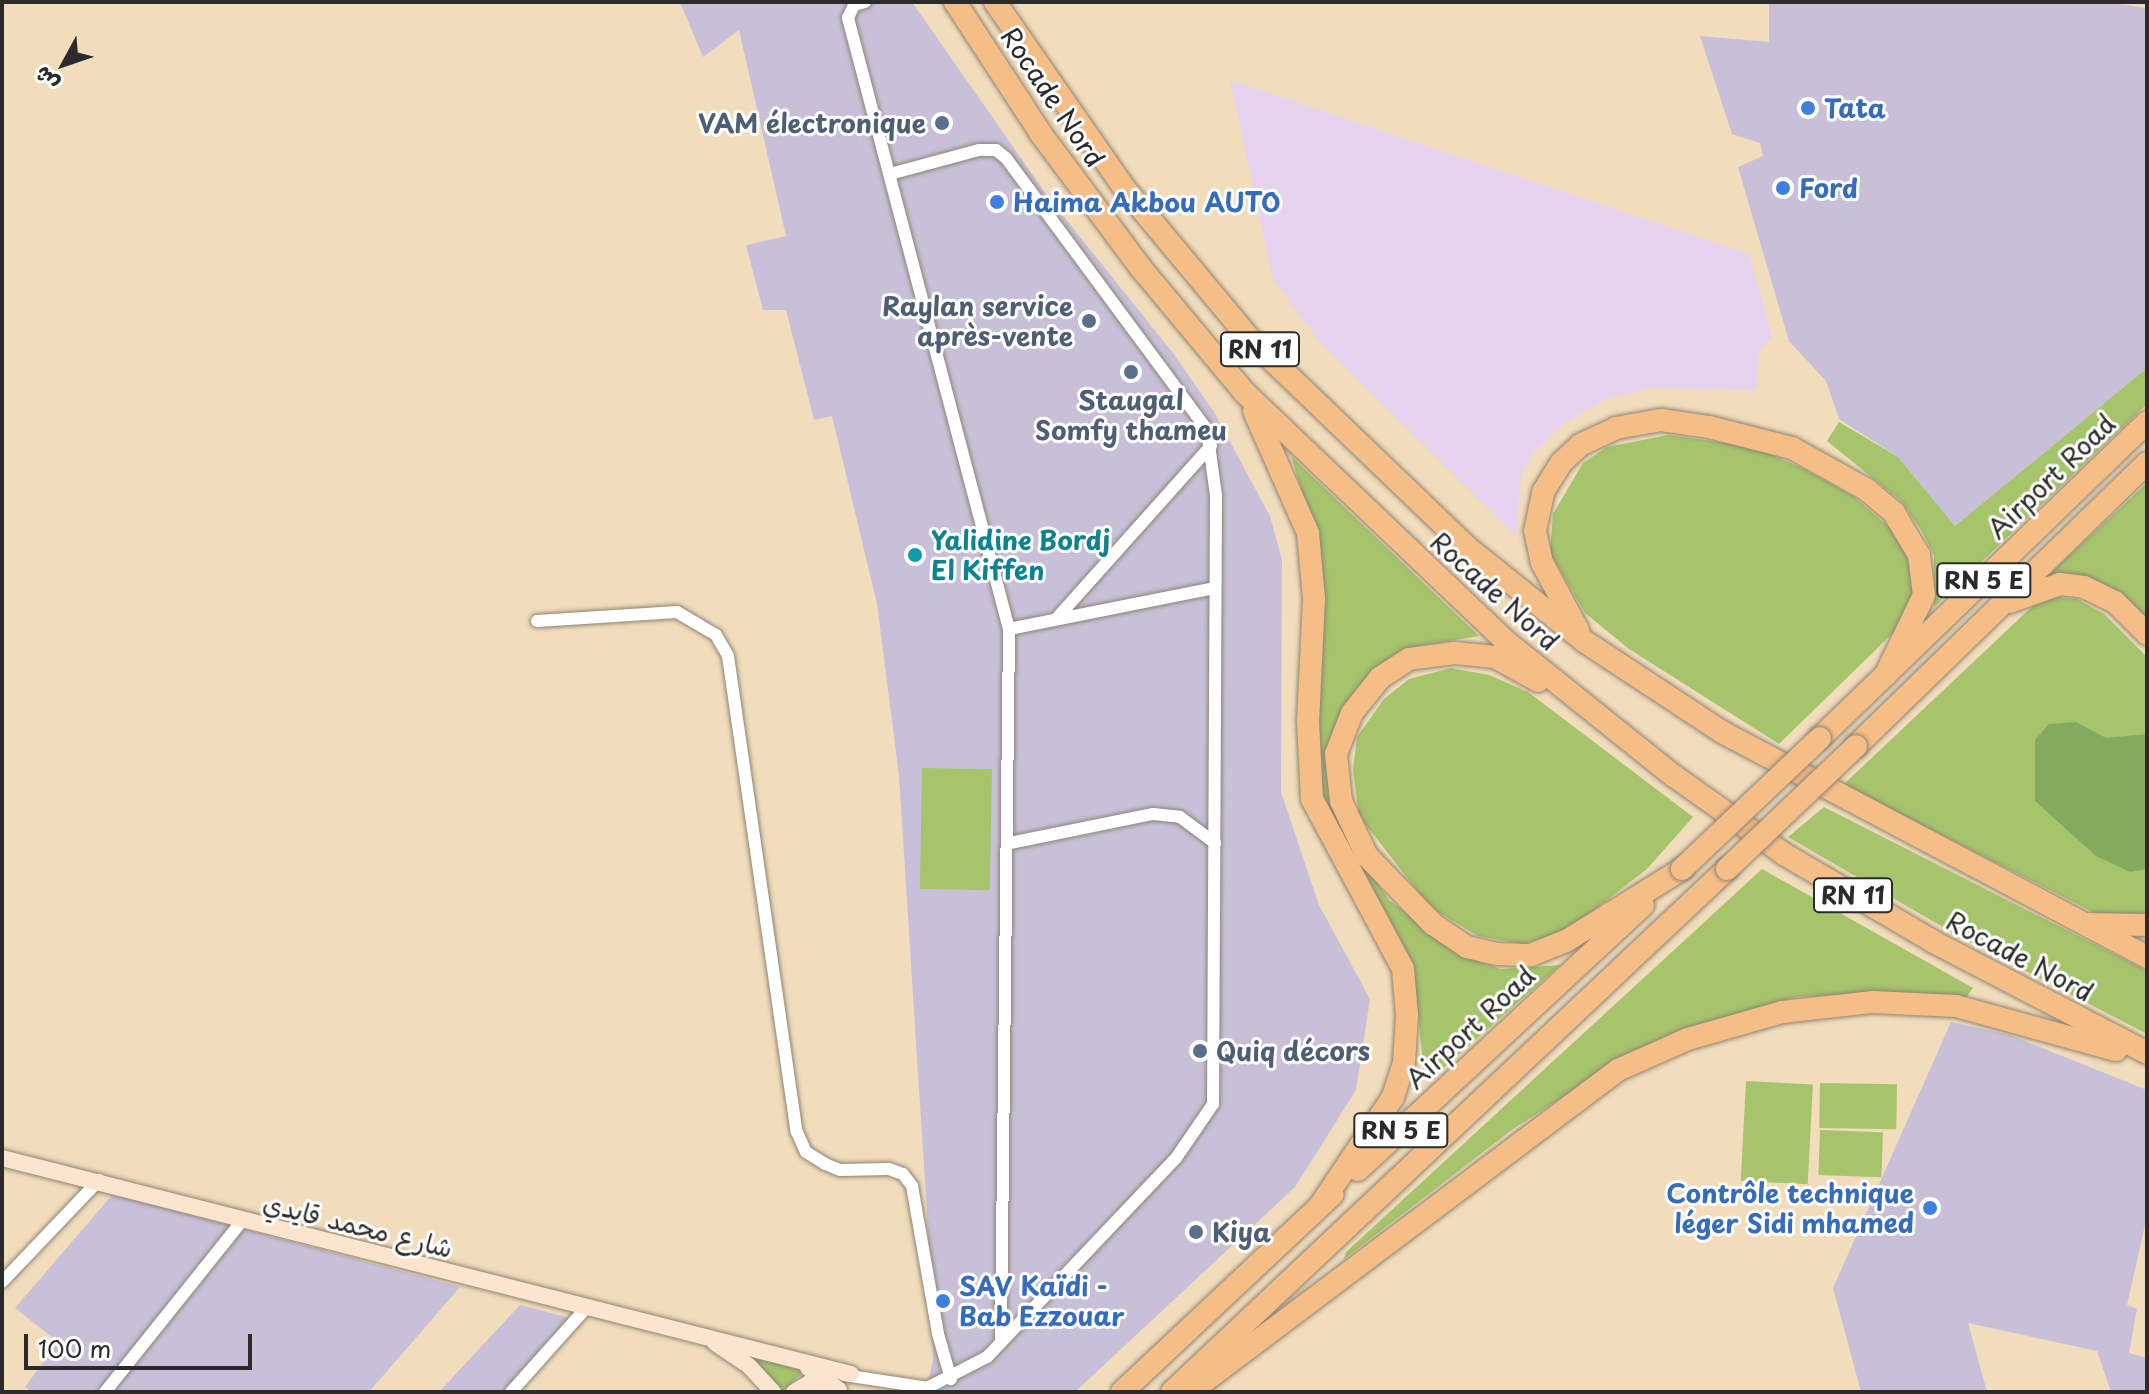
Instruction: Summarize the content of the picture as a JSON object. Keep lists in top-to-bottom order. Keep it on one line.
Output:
{"streets":{"highway":["Rocade Nord","RN 11","Airport Road","RN 5 E"],"main road":["شارع محمد قايدي"]},"places":["Tata","VAM électronique","Ford","Haima Akbou AUTO","Raylan service après-vente","Staugal Somfy thameu","Yalidine Bordj El Kiffen","Quiq décors","Contrôle technique léger Sidi mhamed","Kiya","SAV Kaïdi - Bab Ezzouar"],"scale_bar":"100 m","north":"bottom left"}
